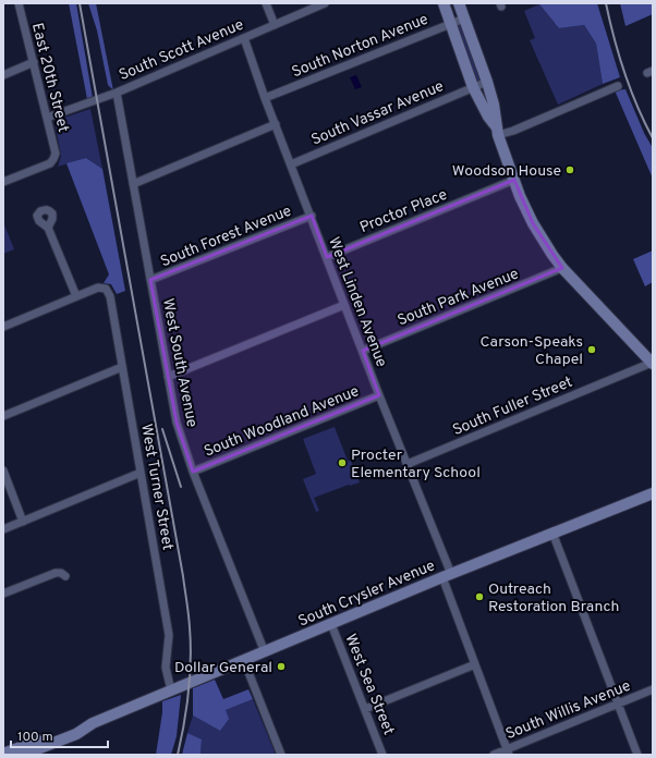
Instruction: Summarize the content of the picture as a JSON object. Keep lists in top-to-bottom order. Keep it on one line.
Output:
{"streets":{"main road":["South Crysler Avenue"],"street":["South Norton Avenue","South Scott Avenue","East 20th Street","South Vassar Avenue","Proctor Place","South Forest Avenue","South Park Avenue","West Linden Avenue","West South Avenue","South Fuller Street","South Woodland Avenue","West Turner Street","West Sea Street","South Willis Avenue"]},"crossings":[["South Norton Avenue","West Linden Avenue"],["South Scott Avenue","East 20th Street"],["South Scott Avenue","West Linden Avenue"],["South Scott Avenue","West South Avenue"],["South Vassar Avenue","West Linden Avenue"],["Proctor Place","West Linden Avenue"],["South Forest Avenue","West Linden Avenue"],["South Forest Avenue","West South Avenue"],["South Park Avenue","West Linden Avenue"],["West Linden Avenue","South Fuller Street"],["West Linden Avenue","South Woodland Avenue"],["West Linden Avenue","South Crysler Avenue"],["West Linden Avenue","South Willis Avenue"],["West South Avenue","South Woodland Avenue"],["West South Avenue","South Crysler Avenue"],["West Turner Street","South Crysler Avenue"],["South Crysler Avenue","West Sea Street"]],"places":["Woodson House","Carson-Speaks Chapel","Procter Elementary School","Outreach Restoration Branch","Dollar General"],"scale_bar":"100 m"}
